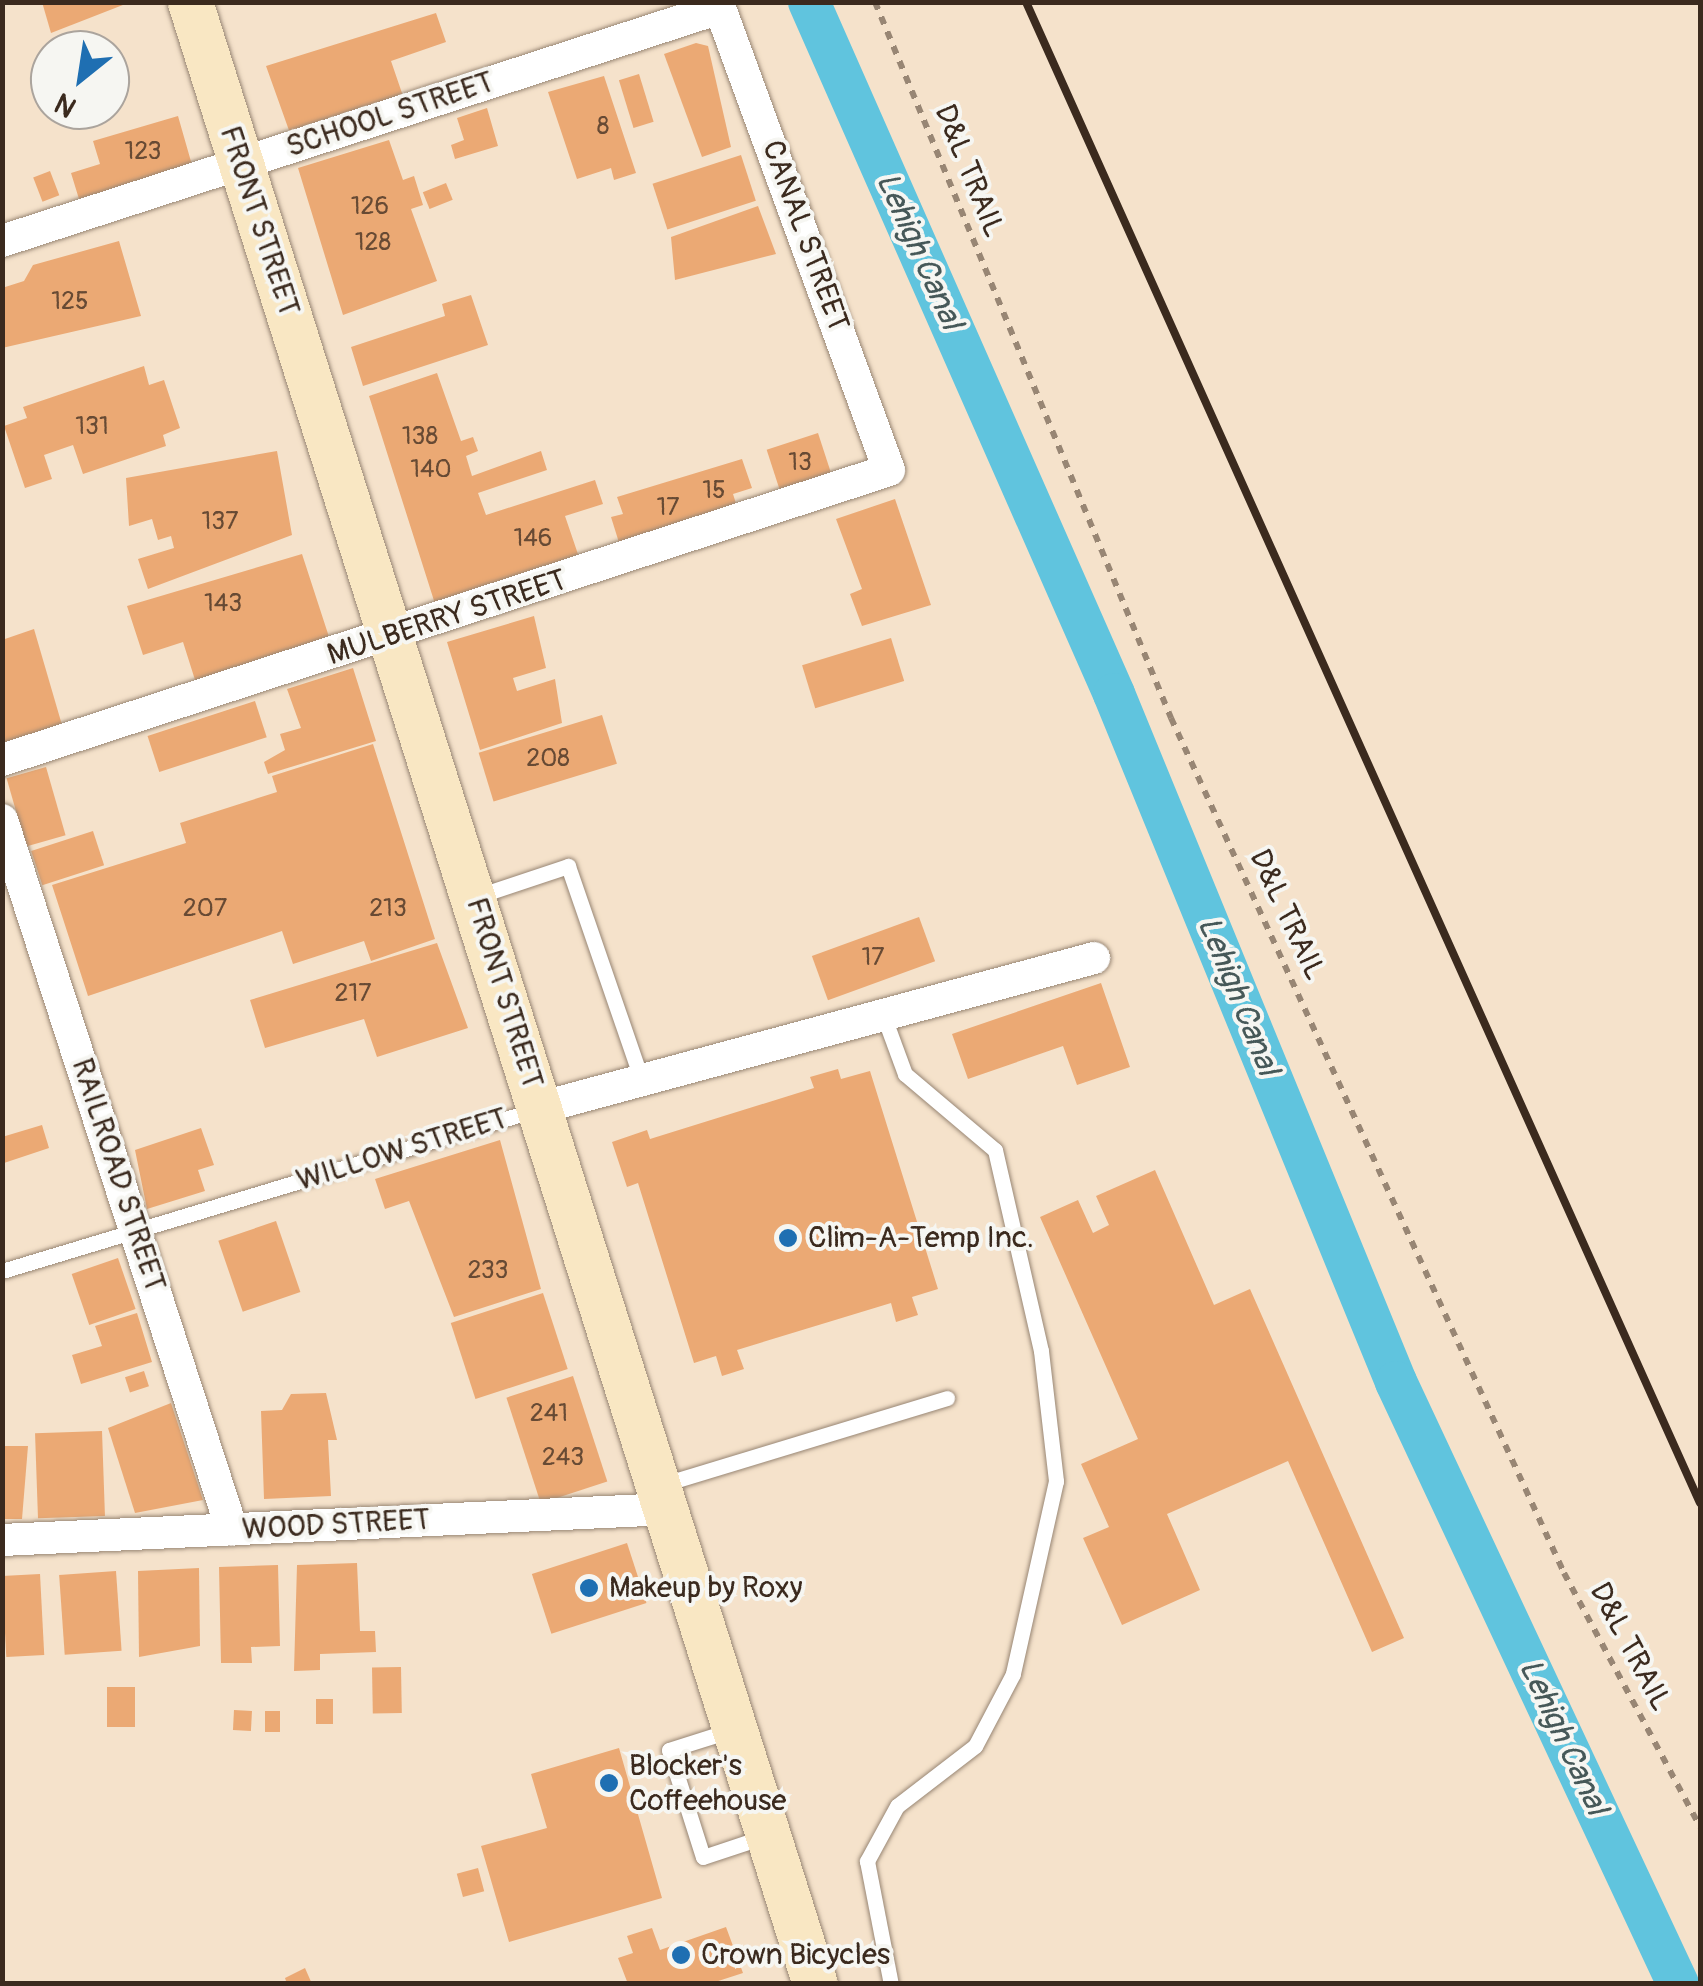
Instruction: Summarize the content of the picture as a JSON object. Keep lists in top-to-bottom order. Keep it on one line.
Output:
{"streets":{"main road":["FRONT STREET"],"street":["SCHOOL STREET","CANAL STREET","MULBERRY STREET","WILLOW STREET","RAILROAD STREET","WOOD STREET"],"path":["D&L TRAIL"]},"crossings":[["SCHOOL STREET","FRONT STREET"],["SCHOOL STREET","CANAL STREET"],["FRONT STREET","MULBERRY STREET"],["FRONT STREET","WILLOW STREET"],["FRONT STREET","WOOD STREET"],["CANAL STREET","MULBERRY STREET"],["WILLOW STREET","RAILROAD STREET"],["RAILROAD STREET","WOOD STREET"]],"water":["Lehigh Canal"],"places":["Clim-A-Temp Inc.","Makeup by Roxy","Blocker's Coffeehouse","Crown Bicycles"],"house_numbers":["8","123","126","128","125","131","138","13","140","15","17","137","146","143","208","207","213","17","217","233","241","243"],"north":"bottom left"}
